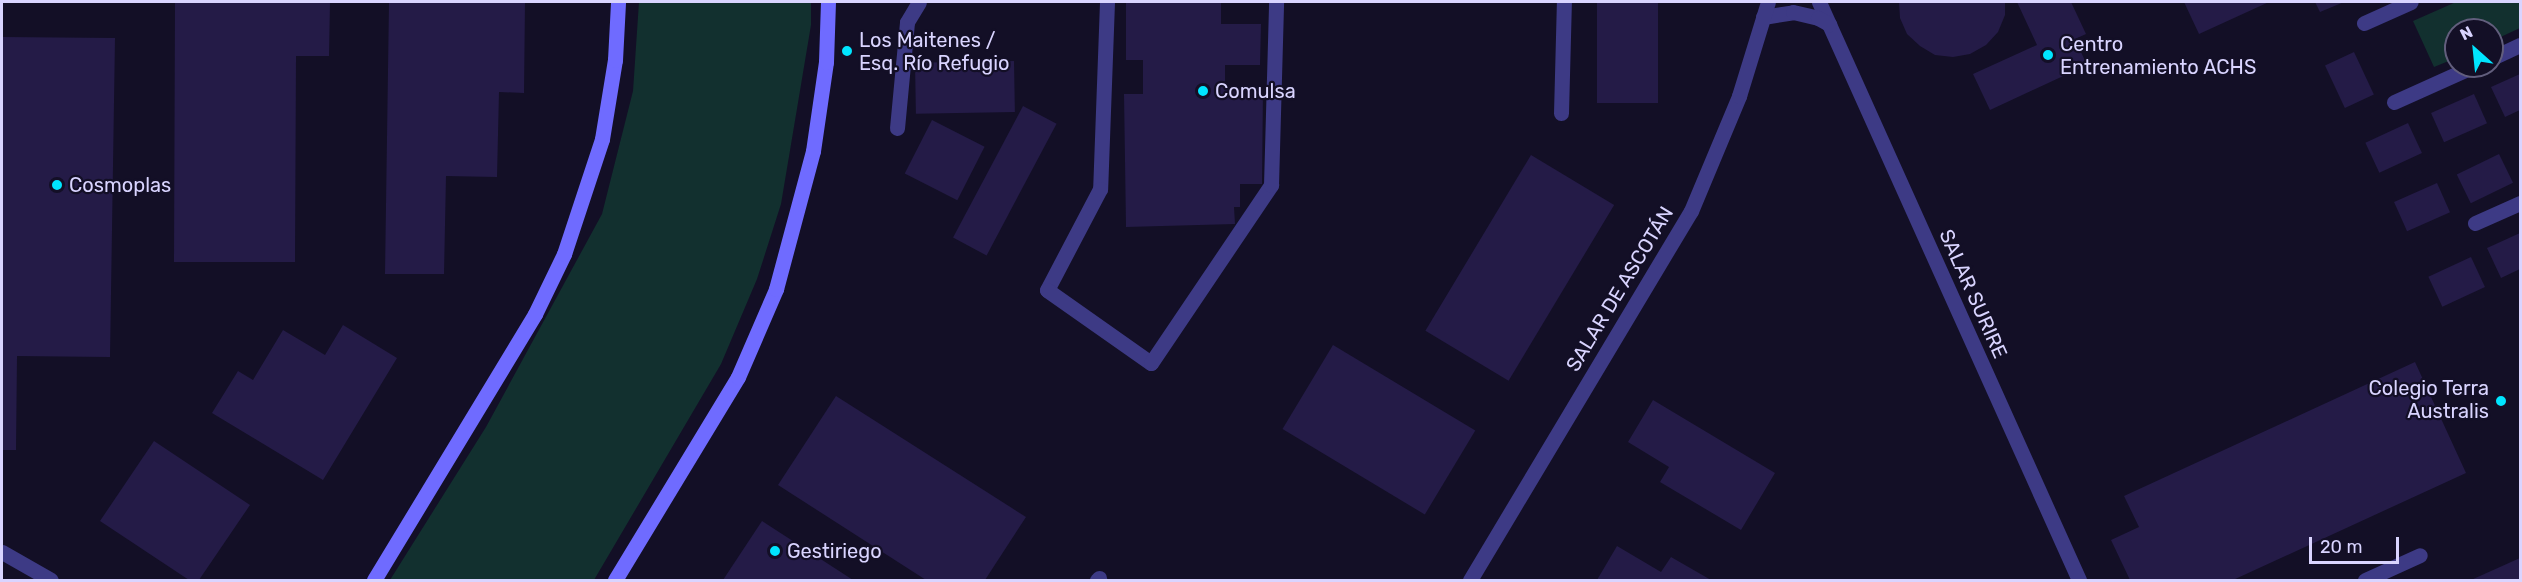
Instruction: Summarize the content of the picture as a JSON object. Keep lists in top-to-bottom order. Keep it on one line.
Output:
{"streets":{"street":["SALAR DE ASCOTÁN","SALAR SURIRE"]},"places":["Los Maitenes / Esq. Río Refugio","Centro Entrenamiento ACHS","Comulsa","Cosmoplas","Colegio Terra Australis","Gestiriego"],"scale_bar":"20 m","north":"top left"}
